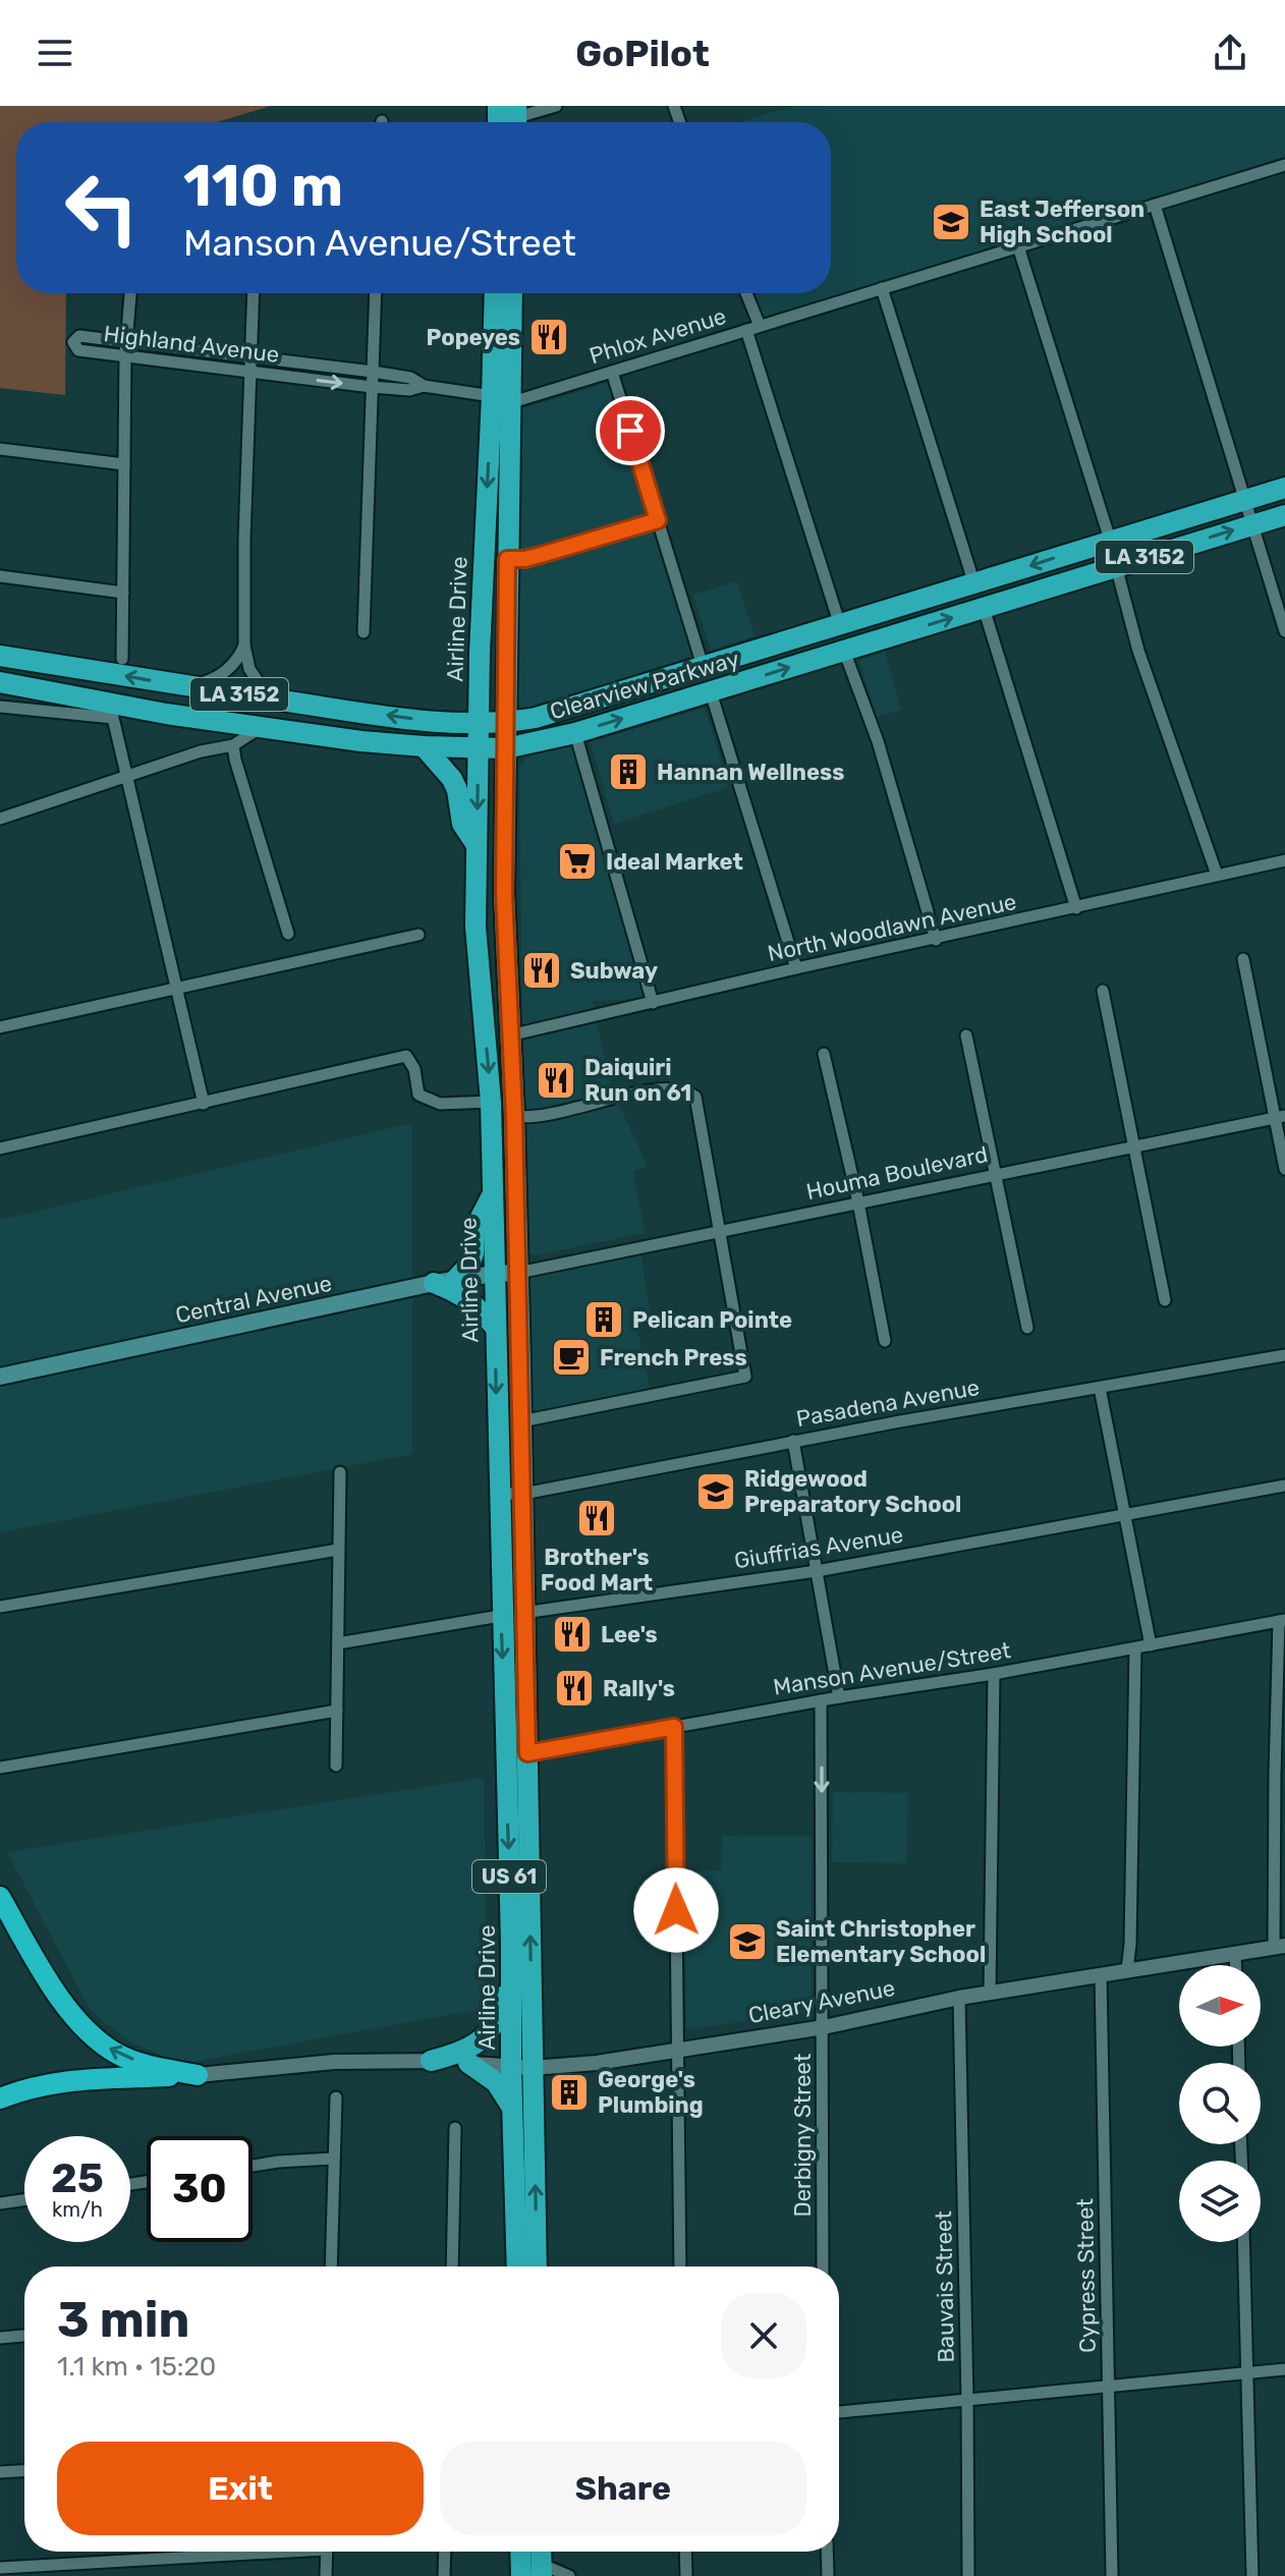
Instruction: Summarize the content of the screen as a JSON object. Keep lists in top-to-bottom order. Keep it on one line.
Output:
{"streets":{"highway":["LA 3152","Airline Drive","Clearview Parkway","US 61"],"main road":["Central Avenue"],"street":["Phlox Avenue","Highland Avenue","North Woodlawn Avenue","Houma Boulevard","Pasadena Avenue","Giuffrias Avenue","Manson Avenue/Street","Cleary Avenue","Derbigny Street","Cypress Street","Bauvais Street"]},"crossings":[["Phlox Avenue","Highland Avenue"],["Phlox Avenue","Airline Drive"],["Highland Avenue","Airline Drive"],["LA 3152","Airline Drive"],["LA 3152","Clearview Parkway"],["Airline Drive","Clearview Parkway"],["Airline Drive","North Woodlawn Avenue"],["Airline Drive","Houma Boulevard"],["Airline Drive","Central Avenue"],["Airline Drive","Pasadena Avenue"],["Airline Drive","Giuffrias Avenue"],["Airline Drive","Manson Avenue/Street"],["Airline Drive","Cleary Avenue"],["Houma Boulevard","Central Avenue"],["Manson Avenue/Street","Derbigny Street"],["Cleary Avenue","Derbigny Street"],["Cleary Avenue","Cypress Street"],["Cleary Avenue","Bauvais Street"]],"one_way":["Derbigny Street"],"places":{"school or university":["East Jefferson High School","Ridgewood Preparatory School","Saint Christopher Elementary School"],"restaurant":["Popeyes","Subway","Daiquiri Run on 61","Brother's Food Mart","Lee's","Rally's"],"building":["Hannan Wellness","Pelican Pointe","George's Plumbing"],"supermarket":["Ideal Market"],"cafe":["French Press"]},"north":"right","page":{"header":"GoPilot","turn":["110 m","Manson Avenue/Street"],"speed":"25 km/h","limit":"30","heading":["3 min","1.1 km · 15:20"],"buttons":["Exit","Share"]}}
